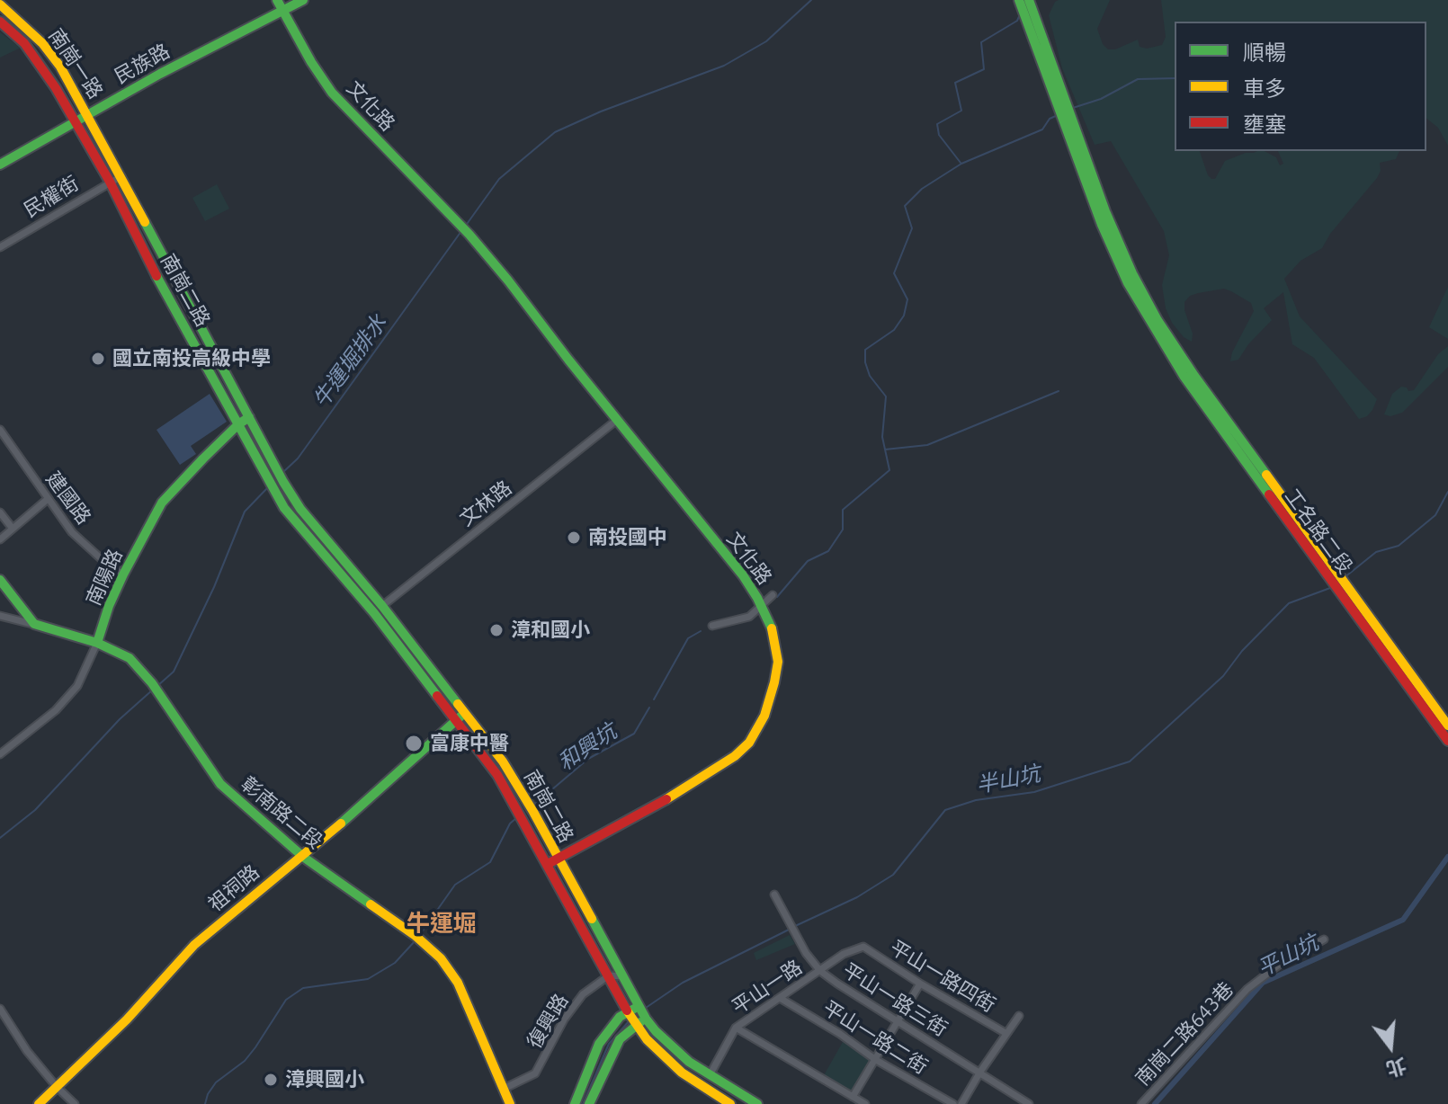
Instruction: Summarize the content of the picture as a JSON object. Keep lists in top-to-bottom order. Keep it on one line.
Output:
{"streets":{"main road":["南崗一路","民族路","文化路","南崗二路","工名路二段","南陽路","彰南路二段","祖祠路"],"street":["民權街","建國路","文林路","平山一路四街","平山一路","平山一路三街","復興路","南崗二路643巷","平山一路二街"]},"crossings":[["南崗一路","民族路"],["南崗一路","南崗二路"],["民族路","文化路"],["民族路","南崗二路"],["文化路","南崗二路"],["文化路","文林路"],["民權街","南崗二路"],["南崗二路","文林路"],["南崗二路","南陽路"],["南崗二路","祖祠路"],["南崗二路","平山一路"],["南崗二路","復興路"],["建國路","南陽路"],["南陽路","彰南路二段"],["彰南路二段","祖祠路"],["彰南路二段","復興路"],["平山一路四街","平山一路"],["平山一路","平山一路三街"],["平山一路","平山一路二街"]],"districts":["牛運堀"],"water":["牛運堀排水","和興坑","半山坑","平山坑"],"places":["國立南投高級中學","南投國中","漳和國小","富康中醫","漳興國小"],"legend":["順暢","車多","壅塞"],"north":"bottom"}
